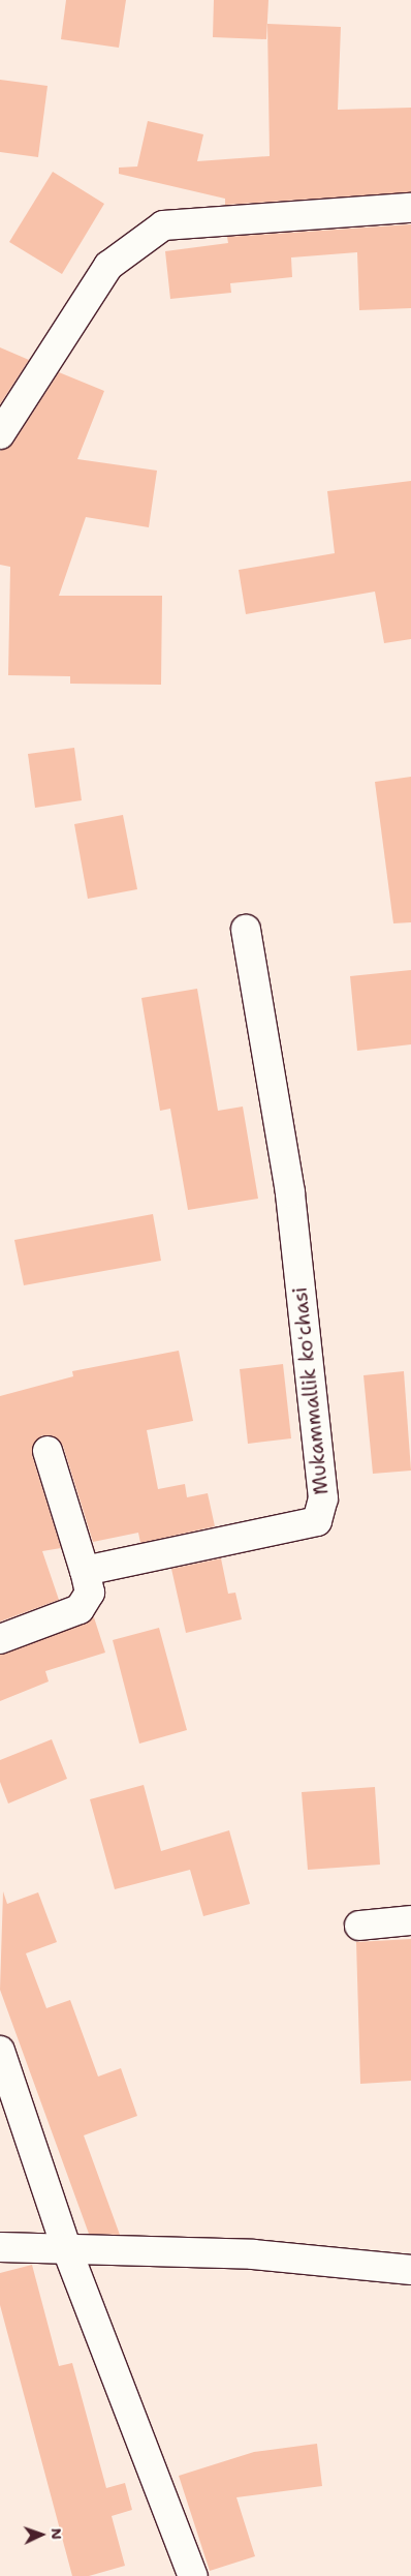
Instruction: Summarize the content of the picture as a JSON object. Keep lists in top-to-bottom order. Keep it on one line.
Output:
{"streets":{"street":["Mukammallik koʻchasi"]},"north":"right"}
